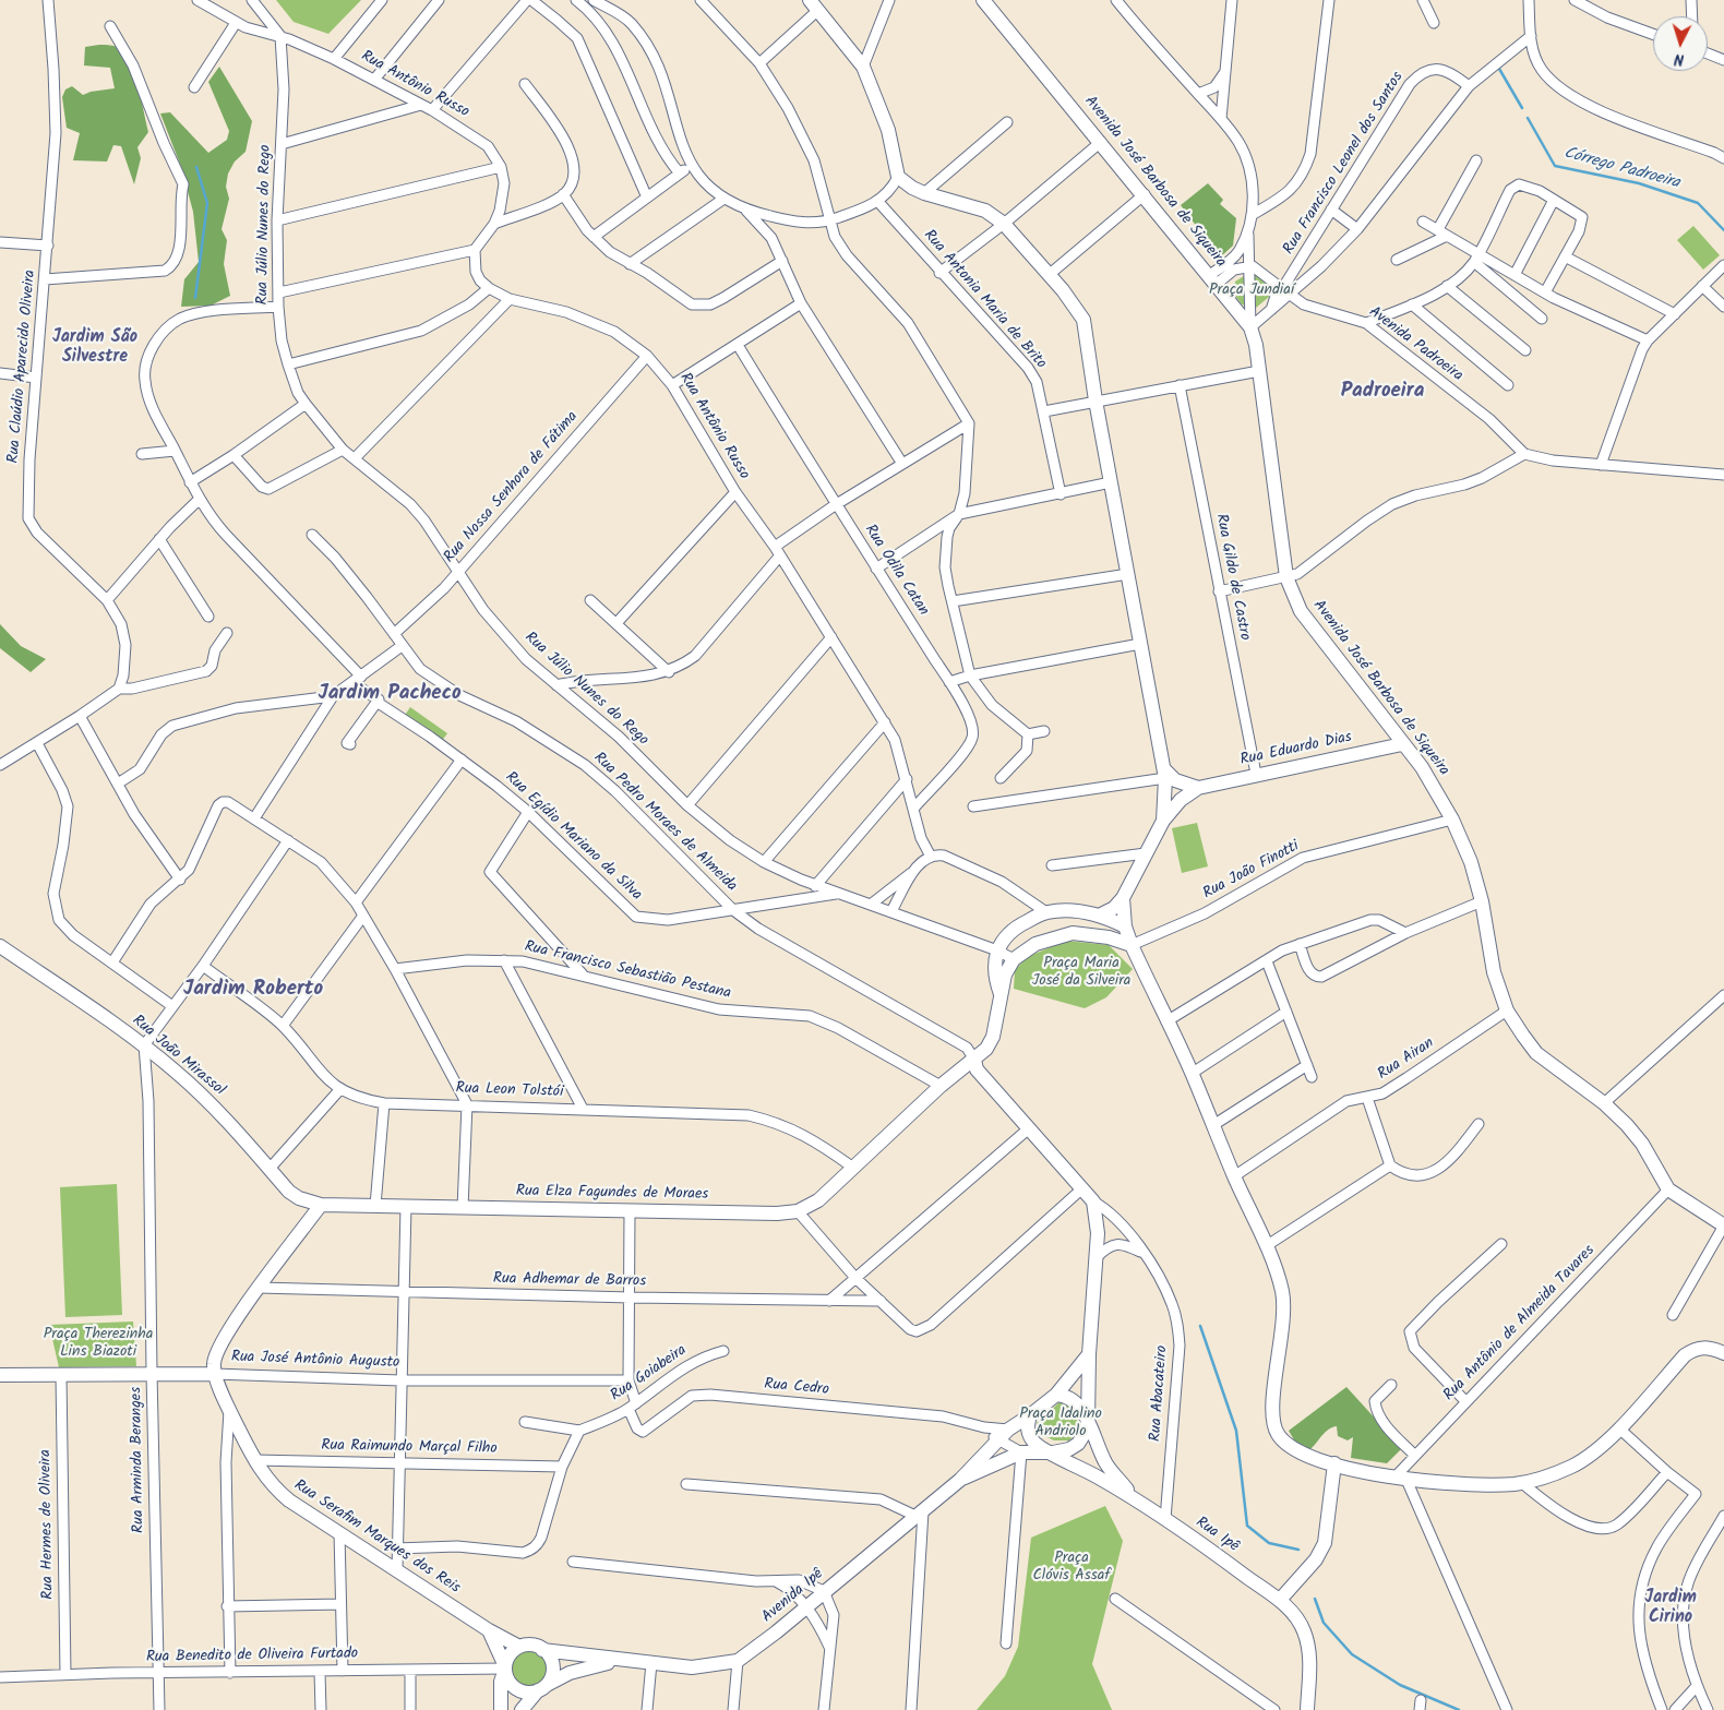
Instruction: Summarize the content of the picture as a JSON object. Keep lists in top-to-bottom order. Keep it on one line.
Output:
{"streets":{"street":["Rua Antônio Russo","Rua Francisco Leonel dos Santos","Avenida José Barbosa de Siqueira","Rua Júlio Nunes do Rego","Rua Antonia Maria de Brito","Avenida Padroeira","Rua Claúdio Aparecido Oliveira","Rua Nossa Senhora de Fátima","Rua Odila Catan","Rua Gildo de Castro","Rua Eduardo Dias","Rua Pedro Moraes de Almeida","Rua Egídio Mariano da Silva","Rua João Finotti","Rua Francisco Sebastião Pestana","Rua João Mirassol","Rua Airan","Rua Leon Tolstói","Rua Elza Fagundes de Moraes","Rua Adhemar de Barros","Rua Antônio de Almeida Tavares","Rua José Antônio Augusto","Rua Goiabeira","Rua Cedro","Rua Abacateiro","Rua Raimundo Marçal Filho","Rua Arminda Beranges","Rua Hermes de Oliveira","Rua Ipê","Rua Serafim Marques dos Reis","Avenida Ipê","Rua Benedito de Oliveira Furtado"]},"crossings":[["Rua Antônio Russo","Rua Júlio Nunes do Rego"],["Rua Antônio Russo","Rua Nossa Senhora de Fátima"],["Rua Antônio Russo","Rua Odila Catan"],["Rua Francisco Leonel dos Santos","Avenida Padroeira"],["Avenida José Barbosa de Siqueira","Rua Eduardo Dias"],["Avenida José Barbosa de Siqueira","Rua João Finotti"],["Avenida José Barbosa de Siqueira","Rua Airan"],["Avenida José Barbosa de Siqueira","Rua Antônio de Almeida Tavares"],["Rua Júlio Nunes do Rego","Rua Nossa Senhora de Fátima"],["Rua Júlio Nunes do Rego","Rua Egídio Mariano da Silva"],["Rua Júlio Nunes do Rego","Rua Elza Fagundes de Moraes"],["Rua Nossa Senhora de Fátima","Rua Pedro Moraes de Almeida"],["Rua Gildo de Castro","Rua Eduardo Dias"],["Rua Pedro Moraes de Almeida","Rua Egídio Mariano da Silva"],["Rua Pedro Moraes de Almeida","Rua Elza Fagundes de Moraes"],["Rua João Finotti","Rua Elza Fagundes de Moraes"],["Rua Francisco Sebastião Pestana","Rua Elza Fagundes de Moraes"],["Rua João Mirassol","Rua Elza Fagundes de Moraes"],["Rua João Mirassol","Rua Arminda Beranges"],["Rua Leon Tolstói","Rua Elza Fagundes de Moraes"],["Rua José Antônio Augusto","Rua Arminda Beranges"],["Rua José Antônio Augusto","Rua Hermes de Oliveira"],["Rua José Antônio Augusto","Rua Serafim Marques dos Reis"],["Rua Goiabeira","Rua Cedro"],["Rua Cedro","Avenida Ipê"],["Rua Abacateiro","Rua Ipê"],["Rua Raimundo Marçal Filho","Rua Serafim Marques dos Reis"],["Rua Arminda Beranges","Rua Benedito de Oliveira Furtado"],["Rua Hermes de Oliveira","Rua Benedito de Oliveira Furtado"],["Rua Ipê","Avenida Ipê"],["Rua Serafim Marques dos Reis","Rua Benedito de Oliveira Furtado"]],"districts":["Jardim São Silvestre","Padroeira","Jardim Pacheco","Jardim Roberto","Jardim Cirino"],"water":["Córrego Padroeira"],"parks":["Praça Jundiaí","Praça Maria José da Silveira","Praça Therezinha Lins Biazoti","Praça Idalino Andriolo","Praça Clóvis Assaf"],"north":"bottom"}
